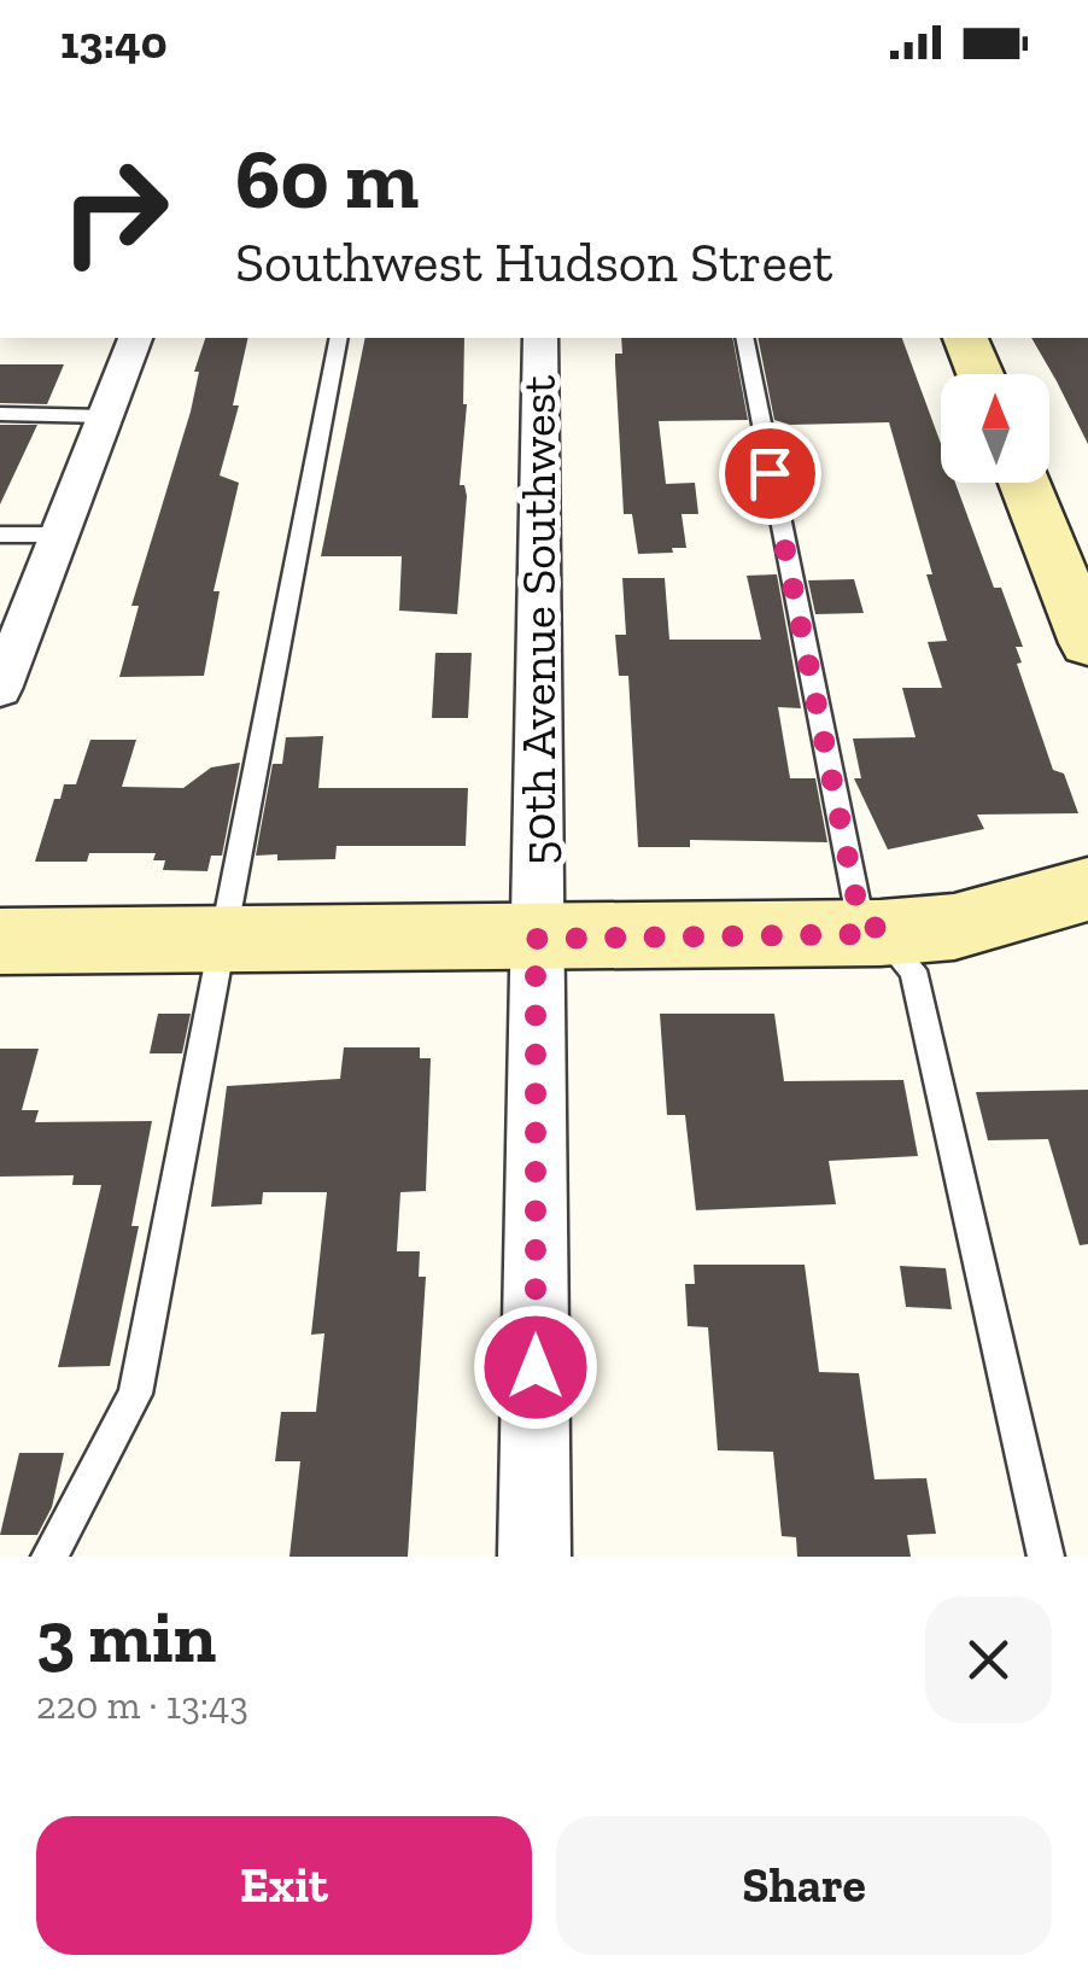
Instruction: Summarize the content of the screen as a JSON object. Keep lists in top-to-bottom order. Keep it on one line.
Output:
{"streets":{"street":["50th Avenue Southwest"]},"north":"top","page":{"status":"13:40","turn":["60 m","Southwest Hudson Street"],"heading":["3 min","220 m · 13:43"],"buttons":["Exit","Share"]}}
